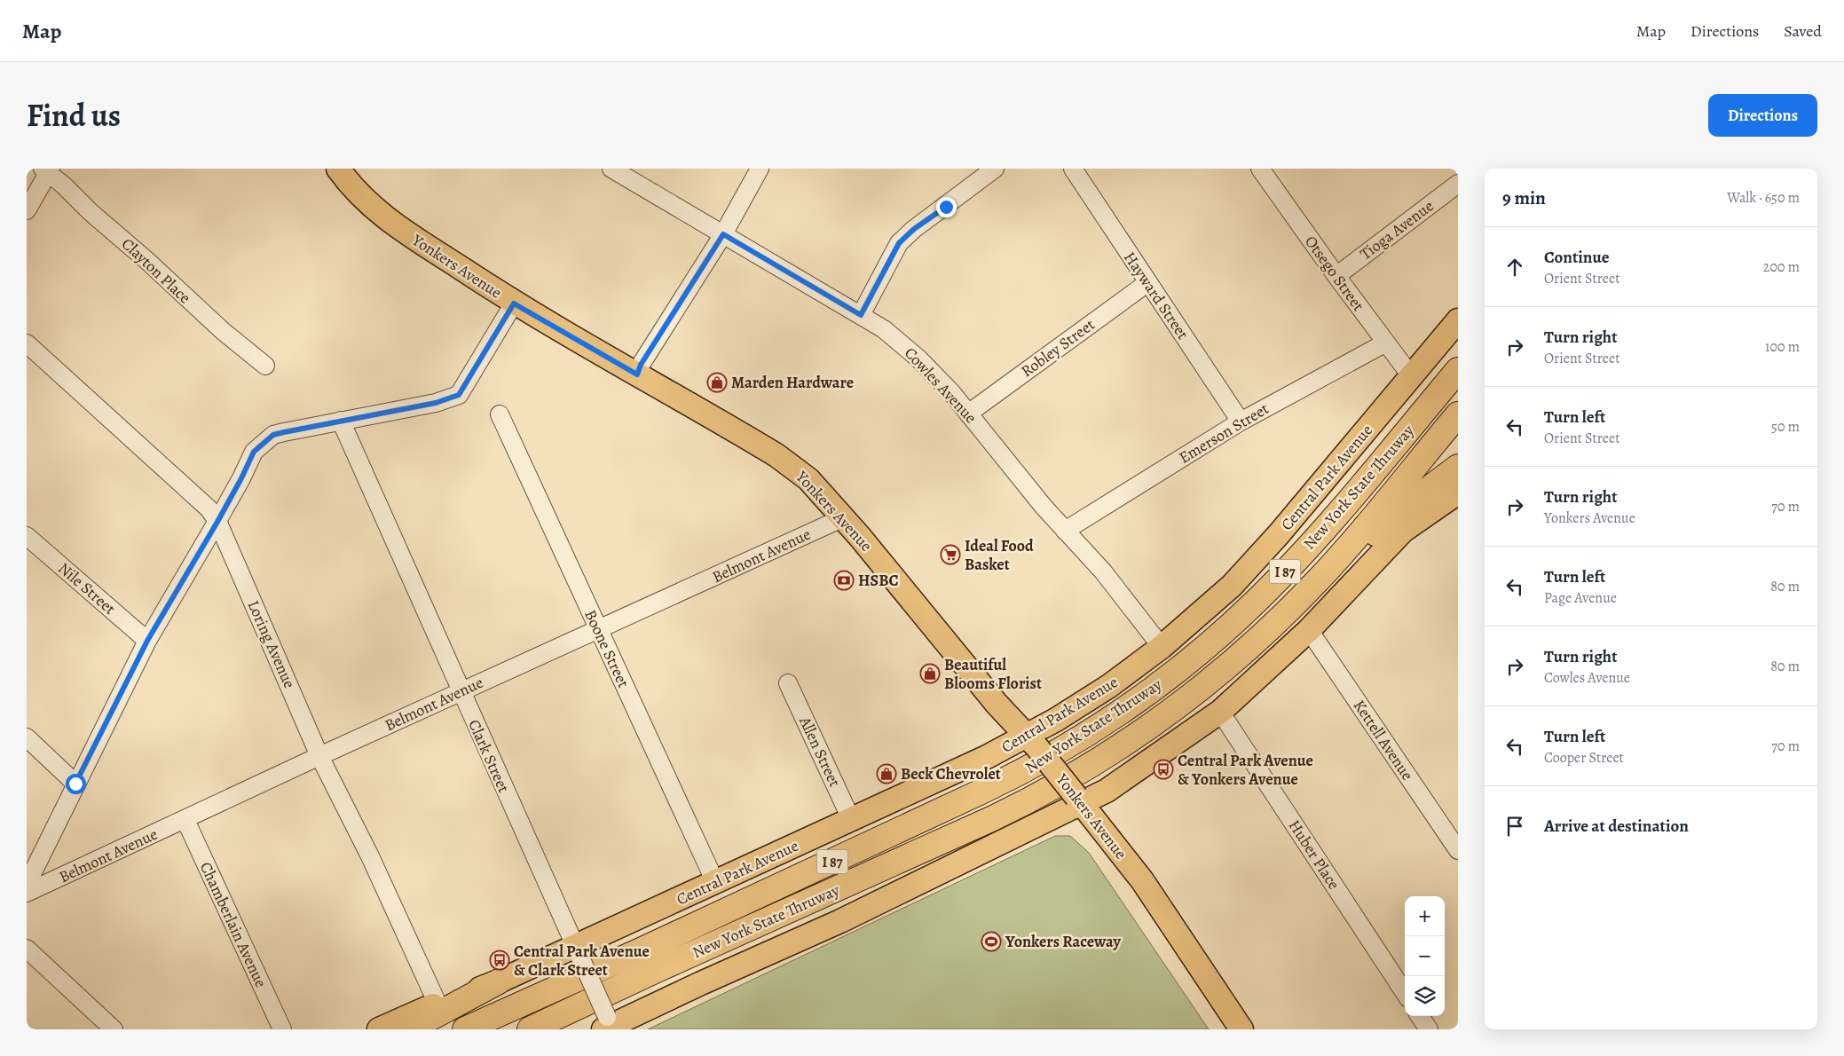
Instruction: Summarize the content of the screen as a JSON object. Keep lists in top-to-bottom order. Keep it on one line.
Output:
{"streets":{"highway":["New York State Thruway","I 87"],"main road":["Yonkers Avenue","Central Park Avenue"],"street":["Tioga Avenue","Clayton Place","Otsego Street","Hayward Street","Robley Street","Cowles Avenue","Emerson Street","Belmont Avenue","Nile Street","Loring Avenue","Boone Street","Kettell Avenue","Allen Street","Clark Street","Huber Place","Chamberlain Avenue"]},"crossings":[["Tioga Avenue","Otsego Street"],["Yonkers Avenue","Central Park Avenue"],["Yonkers Avenue","Belmont Avenue"],["Otsego Street","Emerson Street"],["Otsego Street","Central Park Avenue"],["Hayward Street","Robley Street"],["Hayward Street","Emerson Street"],["Robley Street","Cowles Avenue"],["Cowles Avenue","Emerson Street"],["Cowles Avenue","Central Park Avenue"],["Central Park Avenue","Loring Avenue"],["Central Park Avenue","Boone Street"],["Central Park Avenue","Allen Street"],["Central Park Avenue","Clark Street"],["Belmont Avenue","Loring Avenue"],["Belmont Avenue","Boone Street"],["Belmont Avenue","Clark Street"],["Belmont Avenue","Chamberlain Avenue"]],"places":{"shop":["Marden Hardware","Beautiful Blooms Florist","Beck Chevrolet"],"supermarket":["Ideal Food Basket"],"bank":["HSBC"],"bus stop":["Central Park Avenue & Yonkers Avenue","Central Park Avenue & Clark Street"],"sports":["Yonkers Raceway"]},"page":{"header":"Map","nav":["Map","Directions","Saved"],"title":"Find us","buttons":"Directions","heading":["9 min","Walk · 650 m"],"list":[["Continue","Orient Street","200 m"],["Turn right","Orient Street","100 m"],["Turn left","Orient Street","50 m"],["Turn right","Yonkers Avenue","70 m"],["Turn left","Page Avenue","80 m"],["Turn right","Cowles Avenue","80 m"],["Turn left","Cooper Street","70 m"],"Arrive at destination"],"map_buttons":["+","−"]}}
